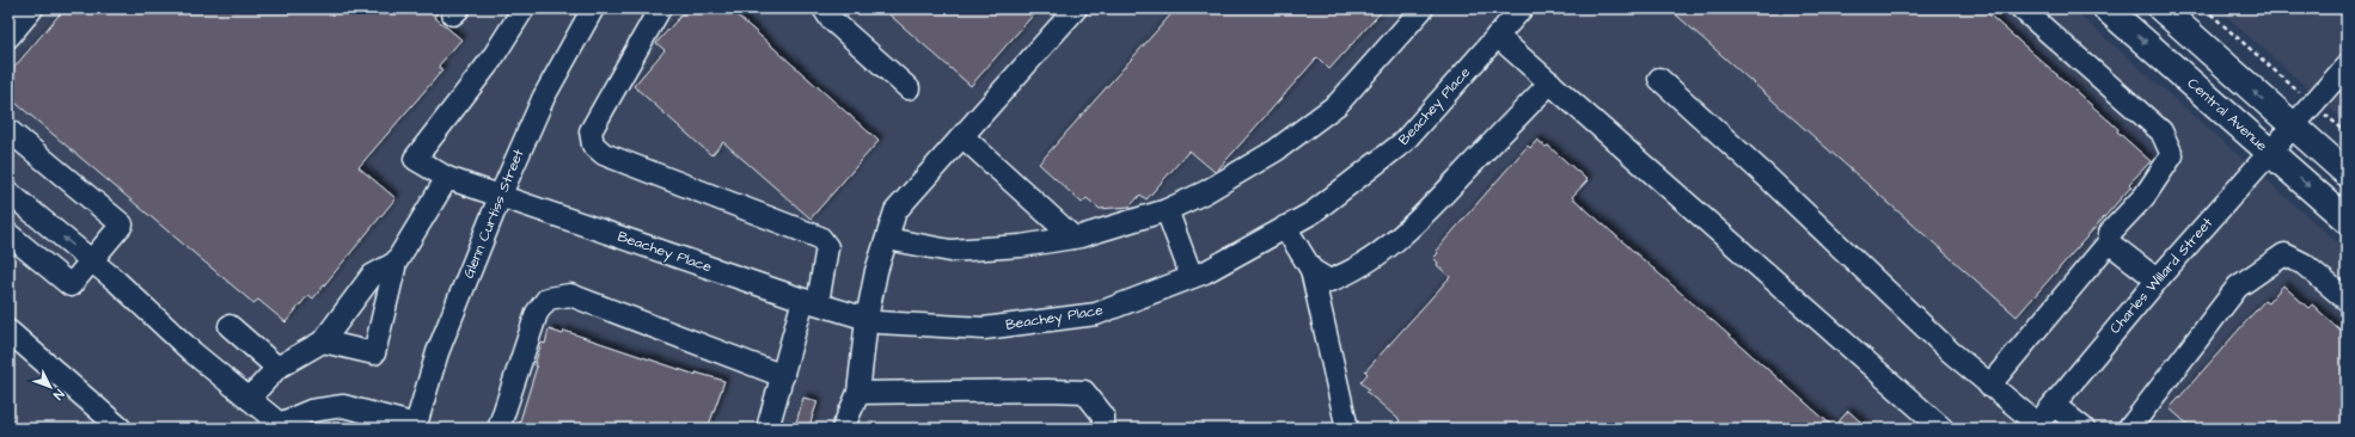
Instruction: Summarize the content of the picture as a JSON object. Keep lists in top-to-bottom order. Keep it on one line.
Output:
{"streets":{"main road":["Central Avenue"],"street":["Beachey Place","Glenn Curtiss Street","Charles Willard Street"]},"crossings":[["Beachey Place","Glenn Curtiss Street"],["Central Avenue","Charles Willard Street"]],"north":"bottom right"}
